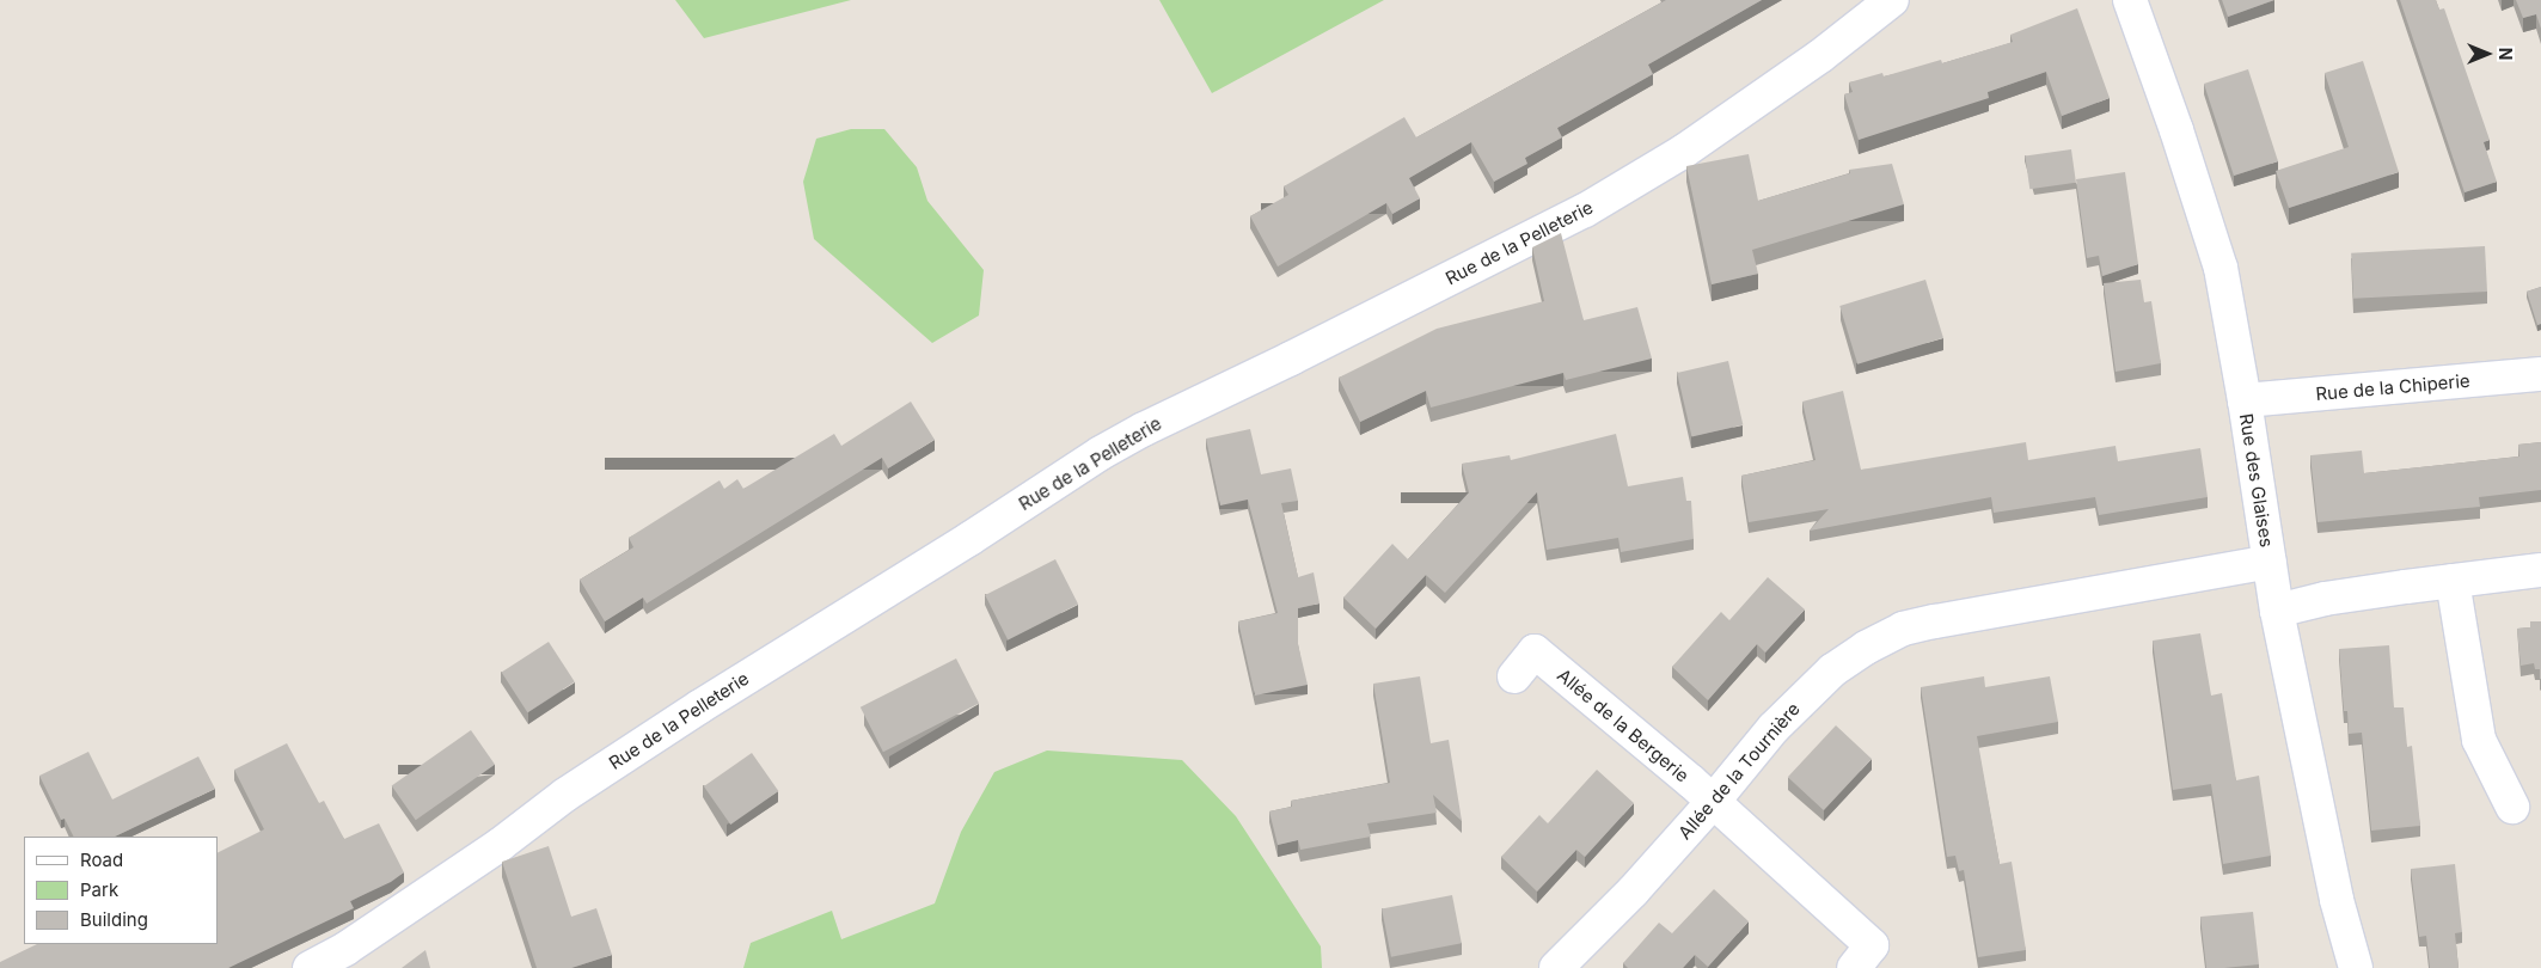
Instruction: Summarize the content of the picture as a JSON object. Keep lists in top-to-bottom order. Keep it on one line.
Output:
{"streets":{"street":["Rue de la Pelleterie","Rue de la Chiperie","Rue des Glaises","Allée de la Bergerie","Allée de la Tournière"]},"crossings":[["Rue de la Chiperie","Rue des Glaises"],["Rue des Glaises","Allée de la Tournière"],["Allée de la Bergerie","Allée de la Tournière"]],"legend":["Road","Park","Building"],"north":"right"}
